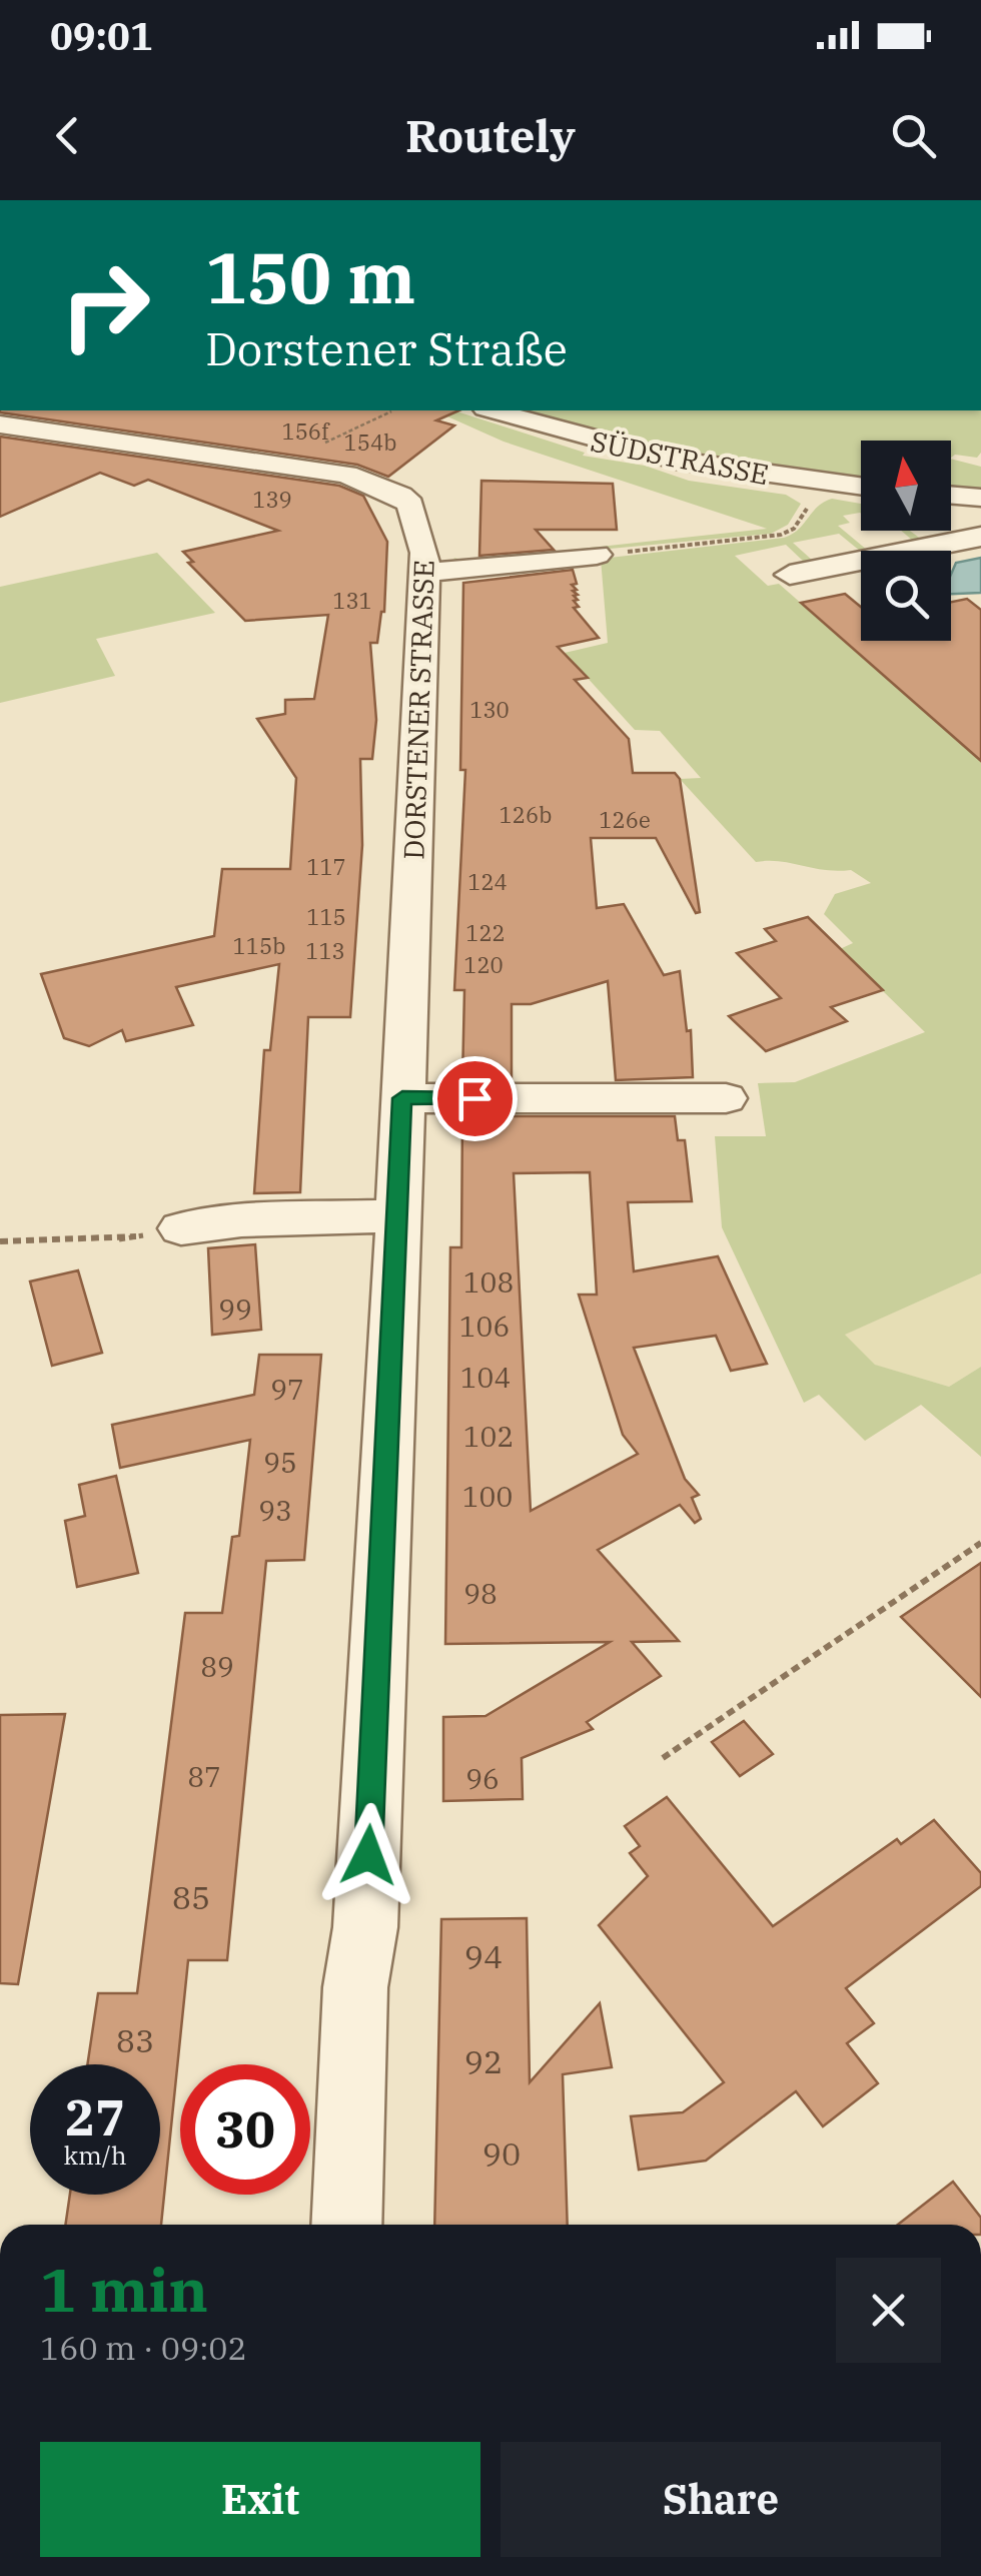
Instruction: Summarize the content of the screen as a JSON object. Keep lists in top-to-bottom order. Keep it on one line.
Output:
{"streets":{"street":["SÜDSTRASSE","DORSTENER STRASSE"]},"house_numbers":["156f","154b","139","131","130","126b","126e","117","124","115","122","115b","113","120","108","99","106","104","97","102","95","100","93","98","89","87","96","85","94","83","92","90"],"north":"top","page":{"status":"09:01","header":"Routely","turn":["150 m","Dorstener Straße"],"speed":"27 km/h","limit":"30","heading":["1 min","160 m · 09:02"],"buttons":["Exit","Share"]}}
